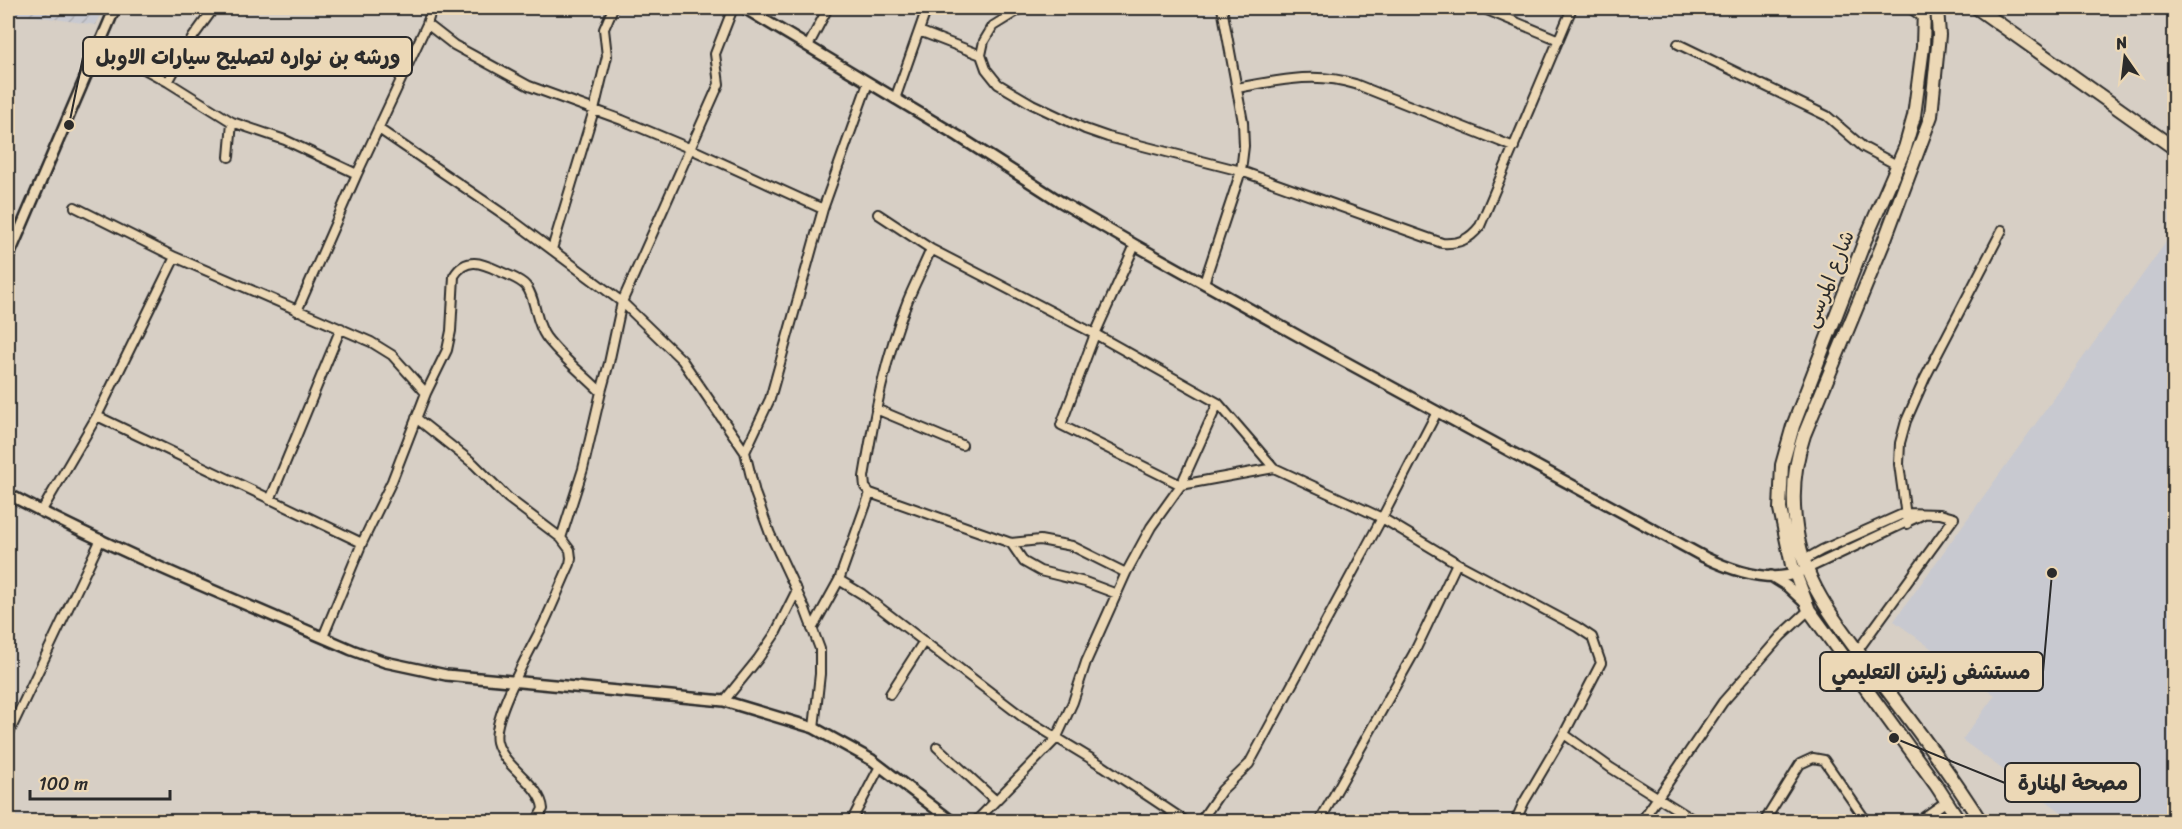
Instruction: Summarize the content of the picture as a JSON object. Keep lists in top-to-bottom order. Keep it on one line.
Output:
{"streets":{"main road":["شارع المرسى"]},"places":["ورشه بن نواره لتصليح سيارات الاوبل","مستشفى زليتن التعليمي","مصحة المنارة"],"scale_bar":"100 m","north":"top"}
